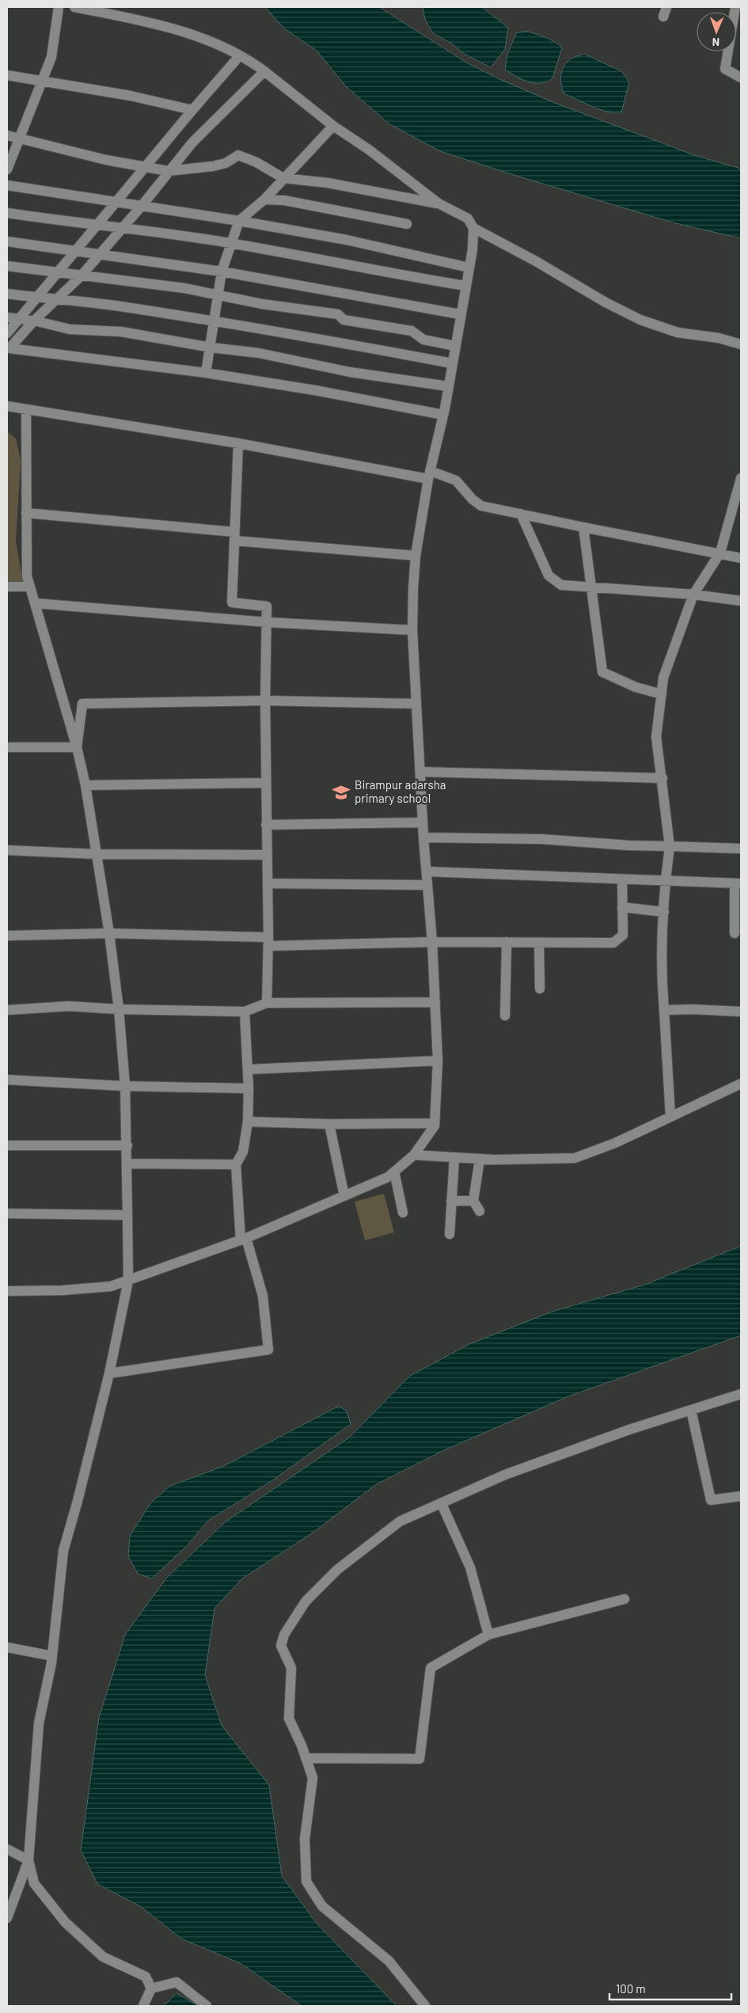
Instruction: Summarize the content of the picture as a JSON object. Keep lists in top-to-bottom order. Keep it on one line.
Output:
{"places":{"school or university":["Birampur adarsha primary school"]},"scale_bar":"100 m","north":"bottom"}
